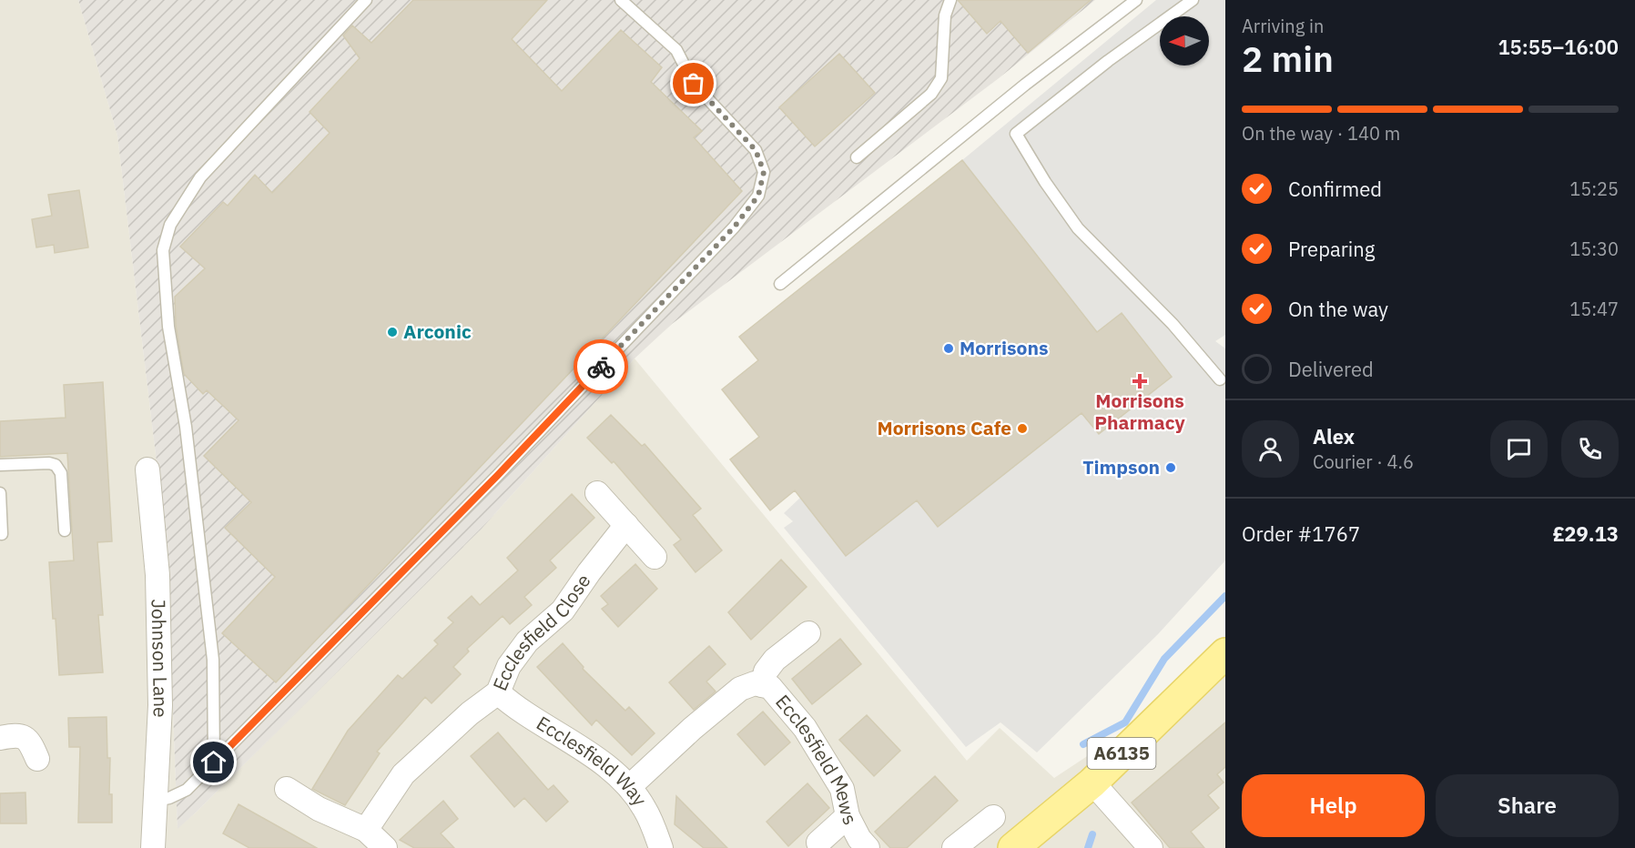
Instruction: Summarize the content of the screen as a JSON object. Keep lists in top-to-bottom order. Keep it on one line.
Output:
{"streets":{"main road":["A6135"],"street":["Ecclesfield Close","Johnson Lane","Ecclesfield Mews","Ecclesfield Way"]},"crossings":[["Ecclesfield Close","Ecclesfield Way"],["Ecclesfield Mews","Ecclesfield Way"]],"places":{"other":["Arconic","Morrisons","Morrisons Cafe","Timpson"],"health":["Morrisons Pharmacy"]},"north":"left","page":{"heading":["2 min","Arriving in","15:55–16:00"],"panel":["Alex","Courier · 4.6","Order #1767","£29.13"],"bar":"On the way · 140 m","list":[["Confirmed","15:25"],["Preparing","15:30"],["On the way","15:47"],"Delivered"],"buttons":["Help","Share"]}}
